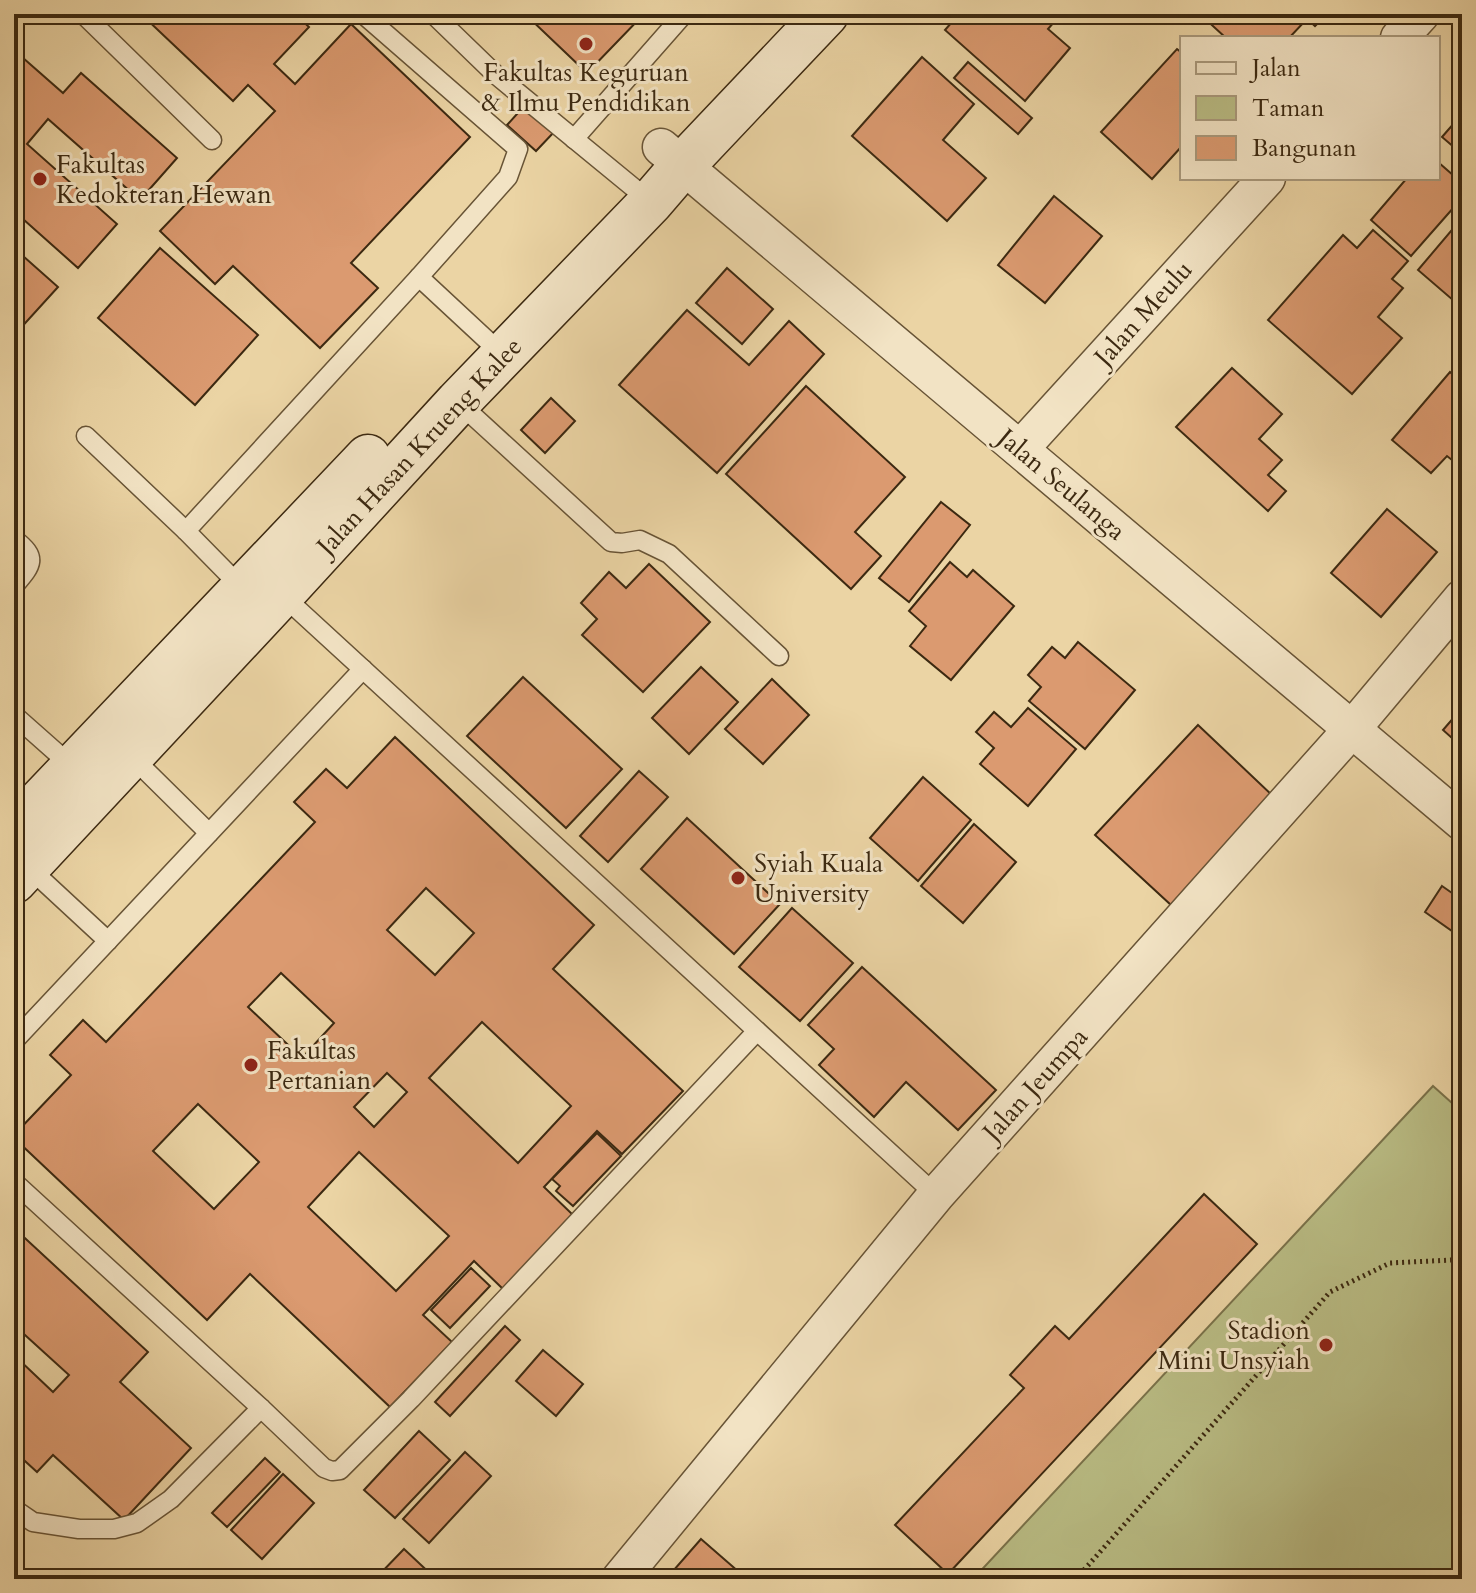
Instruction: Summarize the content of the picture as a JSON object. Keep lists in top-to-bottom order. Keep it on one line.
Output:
{"streets":{"street":["Jalan Meulu","Jalan Hasan Krueng Kalee","Jalan Seulanga","Jalan Jeumpa"]},"crossings":[["Jalan Meulu","Jalan Seulanga"],["Jalan Hasan Krueng Kalee","Jalan Seulanga"],["Jalan Seulanga","Jalan Jeumpa"]],"places":["Fakultas Keguruan & Ilmu Pendidikan","Fakultas Kedokteran Hewan","Syiah Kuala University","Fakultas Pertanian","Stadion Mini Unsyiah"],"legend":["Jalan","Taman","Bangunan"]}
